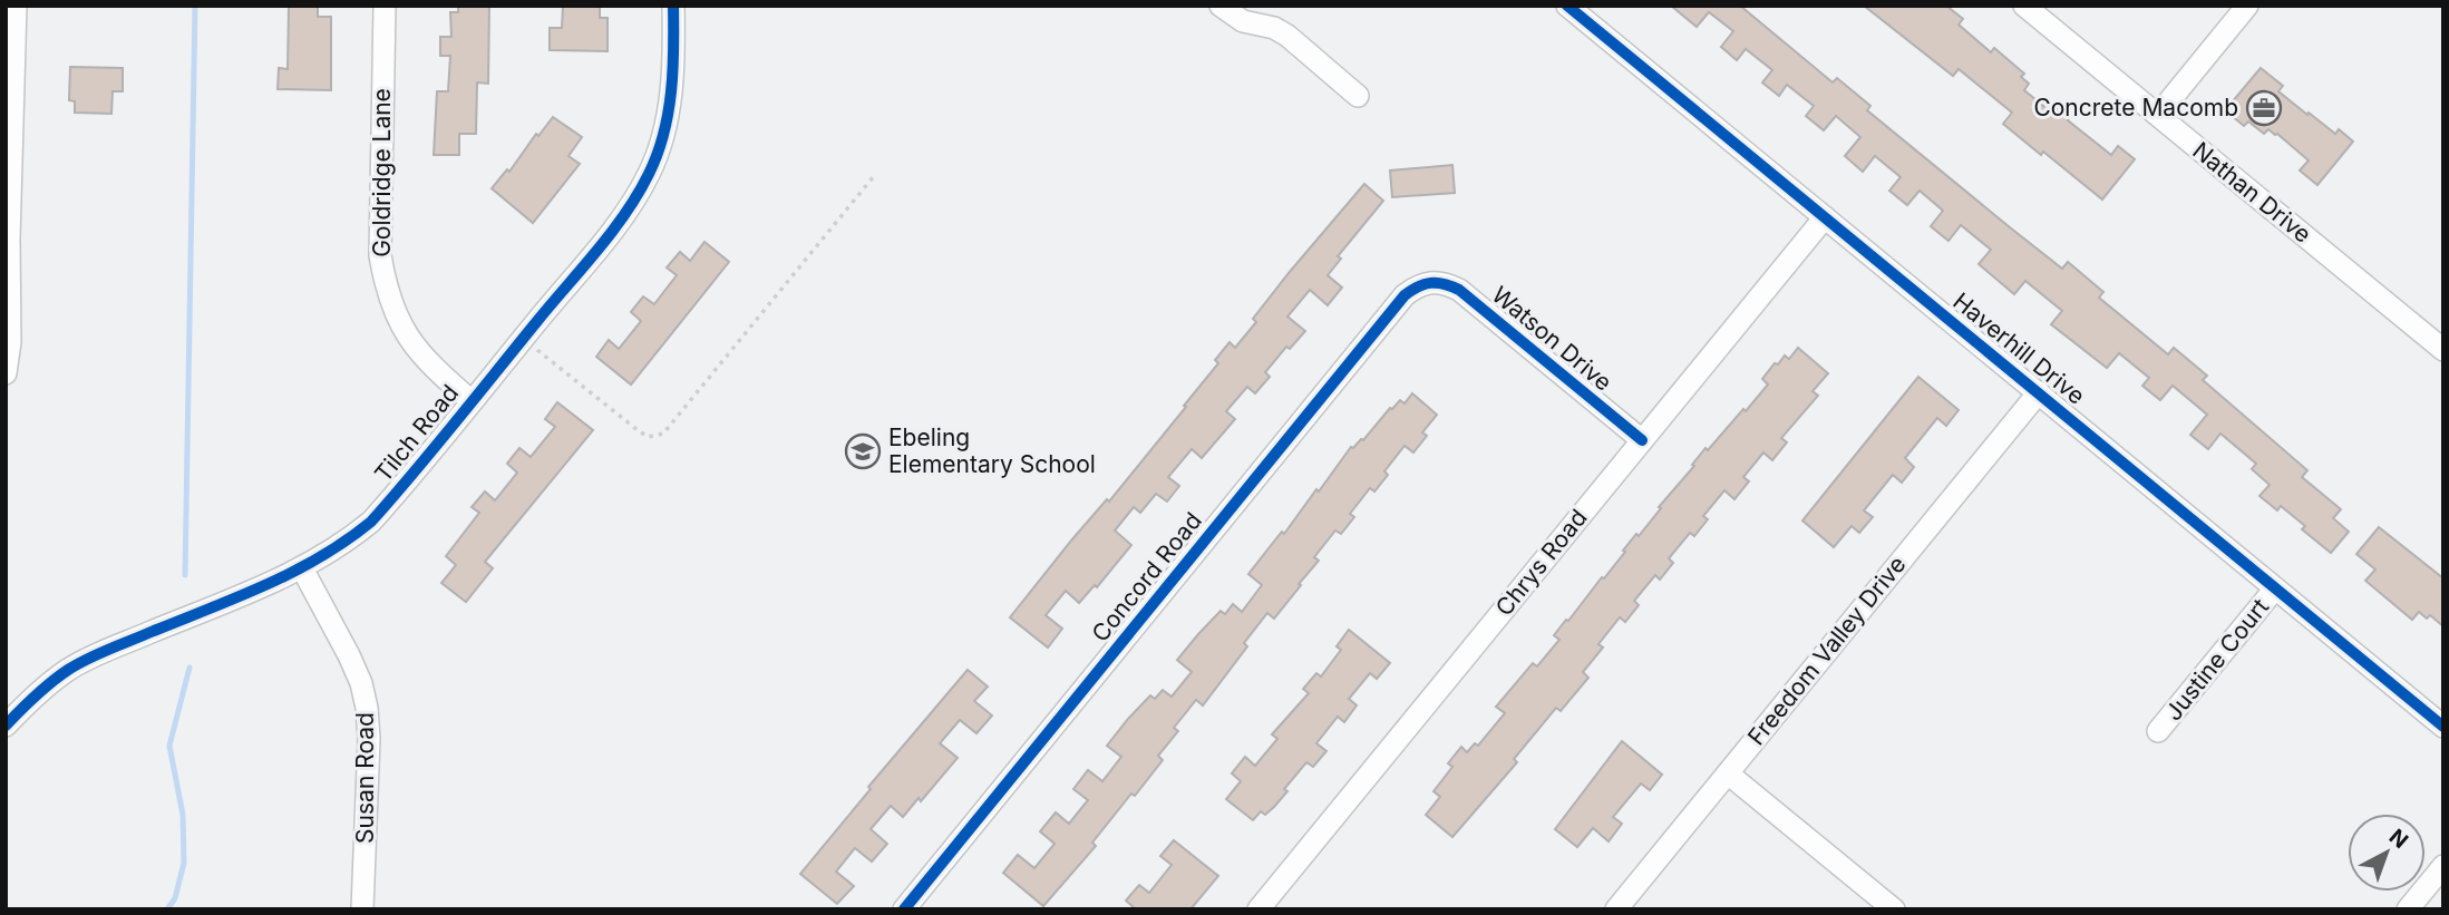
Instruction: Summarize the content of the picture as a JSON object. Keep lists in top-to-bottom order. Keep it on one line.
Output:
{"streets":{"street":["Goldridge Lane","Nathan Drive","Watson Drive","Haverhill Drive","Tilch Road","Chrys Road","Concord Road","Freedom Valley Drive","Justine Court","Susan Road"]},"crossings":[["Goldridge Lane","Tilch Road"],["Watson Drive","Chrys Road"],["Watson Drive","Concord Road"],["Haverhill Drive","Chrys Road"],["Haverhill Drive","Freedom Valley Drive"],["Haverhill Drive","Justine Court"],["Tilch Road","Susan Road"]],"places":{"office":["Concrete Macomb"],"school or university":["Ebeling Elementary School"]},"north":"top right"}
